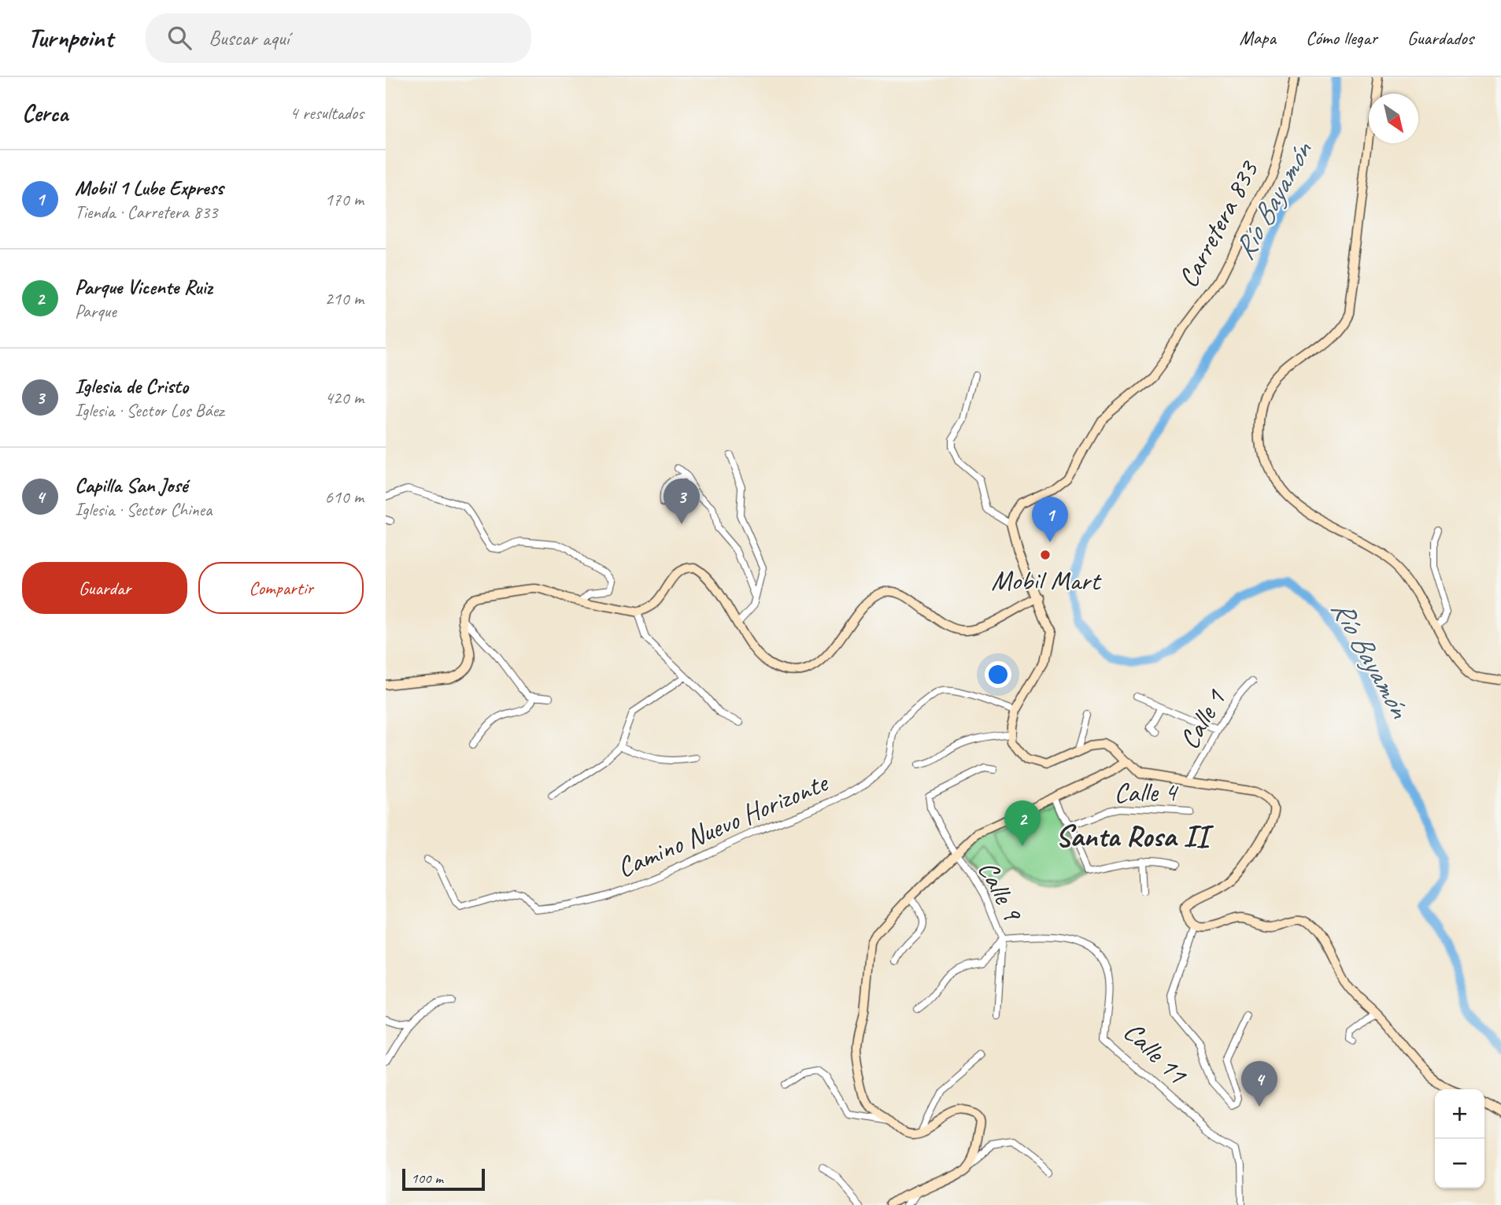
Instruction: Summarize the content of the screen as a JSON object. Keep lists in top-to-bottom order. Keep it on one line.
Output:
{"streets":{"street":["Carretera 833","Calle 1","Calle 4","Camino Nuevo Horizonte","Calle 9","Calle 11"]},"crossings":[["Calle 9","Calle 11"]],"districts":["Santa Rosa II"],"water":["Río Bayamón"],"places":["Mobil Mart"],"scale_bar":"100 m","north":"bottom right","page":{"header":"Turnpoint","search":"Buscar aquí","nav":["Mapa","Cómo llegar","Guardados"],"heading":["Cerca","4 resultados"],"list":[{"mark":"1","name":"Mobil 1 Lube Express","note":"Tienda · Carretera 833","value":"170 m"},{"mark":"2","name":"Parque Vicente Ruiz","note":"Parque","value":"210 m"},{"mark":"3","name":"Iglesia de Cristo","note":"Iglesia · Sector Los Báez","value":"420 m"},{"mark":"4","name":"Capilla San José","note":"Iglesia · Sector Chinea","value":"610 m"}],"pins":["3","1","2","4"],"buttons":["Guardar","Compartir"],"map_buttons":["+","−"],"scale":"100 m"}}
